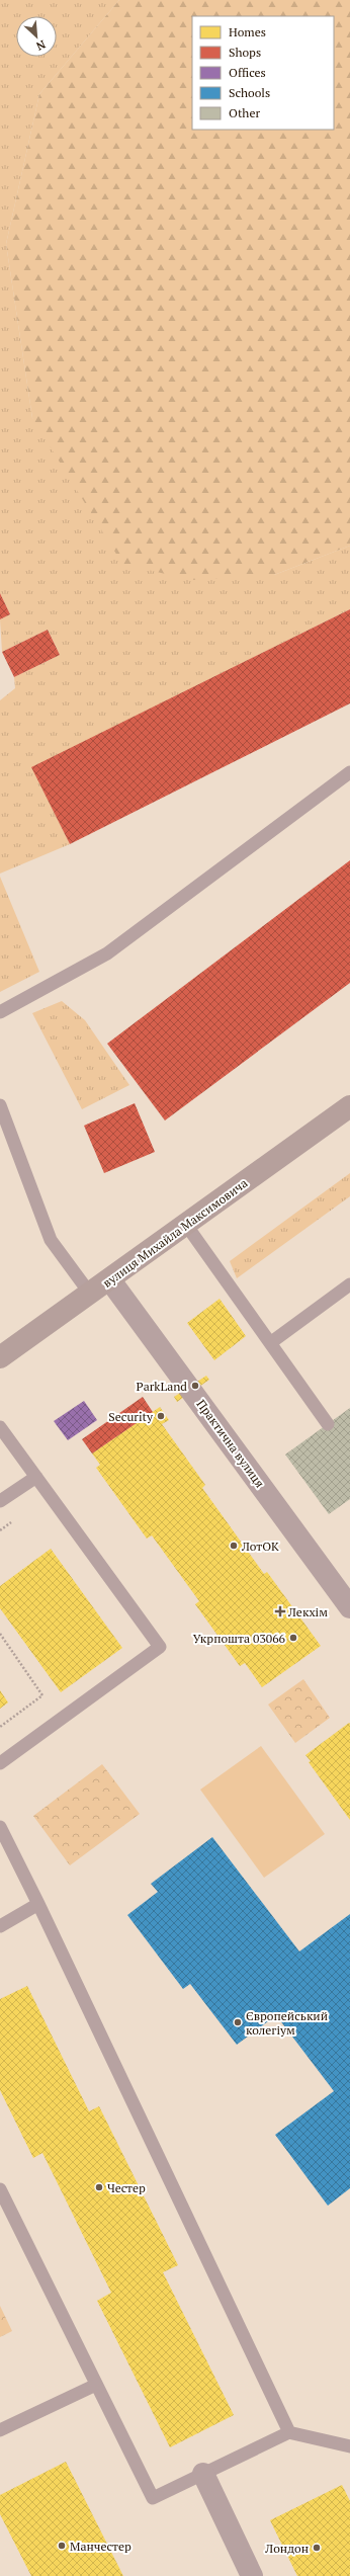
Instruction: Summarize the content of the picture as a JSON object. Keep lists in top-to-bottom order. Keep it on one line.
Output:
{"streets":{"main road":["вулиця Михайла Максимовича"],"street":["Практична вулиця"]},"crossings":[["вулиця Михайла Максимовича","Практична вулиця"]],"places":{"other":["ParkLand","Security","ЛотОК","Укрпошта 03066","Європейський колегіум","Честер","Манчестер","Лондон"],"health":["Лекхім"]},"legend":["Homes","Shops","Offices","Schools","Other"],"north":"bottom right"}
